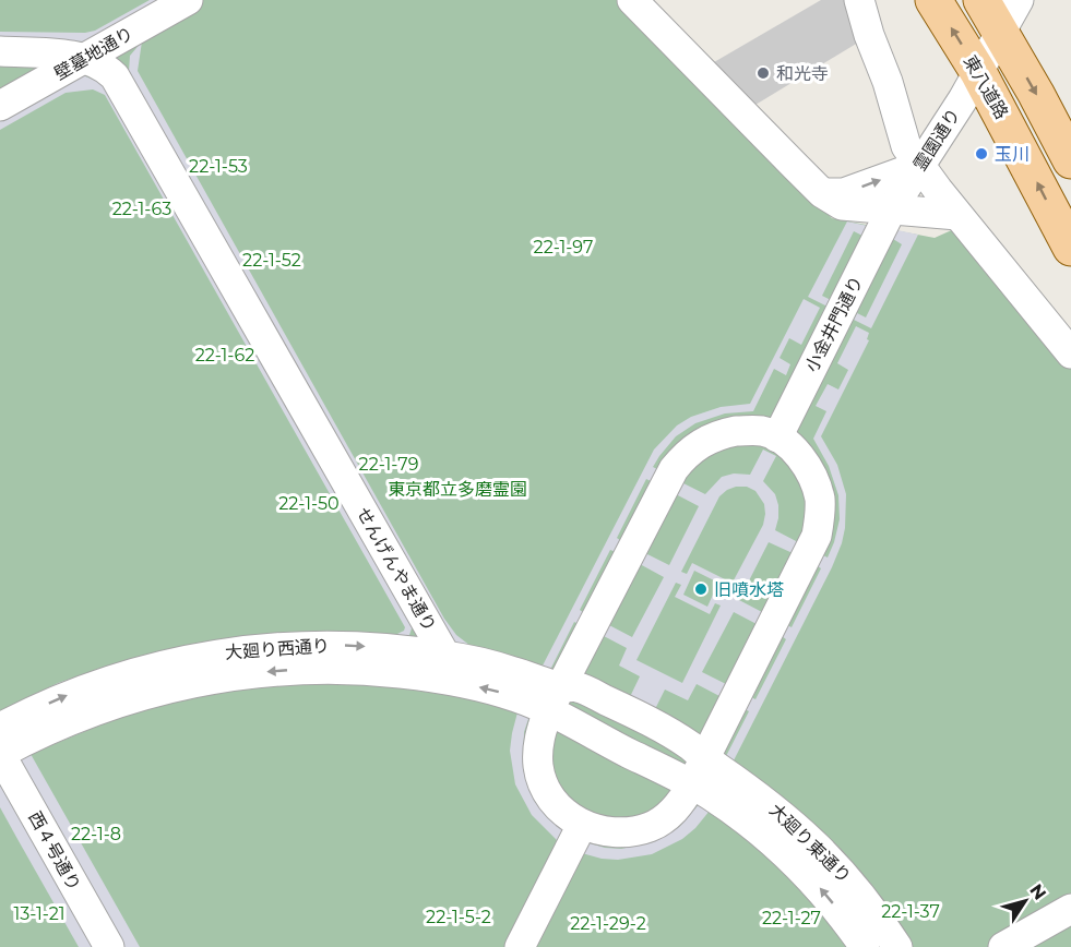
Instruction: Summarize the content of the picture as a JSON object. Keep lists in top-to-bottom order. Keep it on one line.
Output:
{"streets":{"main road":["東八道路"],"street":["壁墓地通り","霊園通り","小金井門通り","せんげんやま通り","大廻り西通り","大廻り東通り","西４号通り"]},"crossings":[["壁墓地通り","せんげんやま通り"],["東八道路","霊園通り"],["霊園通り","小金井門通り"],["せんげんやま通り","大廻り西通り"],["大廻り西通り","大廻り東通り"],["大廻り西通り","西４号通り"]],"parks":["22-1-53","22-1-63","22-1-97","22-1-52","22-1-62","22-1-79","東京都立多磨霊園","22-1-50","22-1-8","22-1-37","13-1-21","22-1-5-2","22-1-27","22-1-29-2"],"places":["和光寺","玉川","旧噴水塔"],"north":"top right"}
